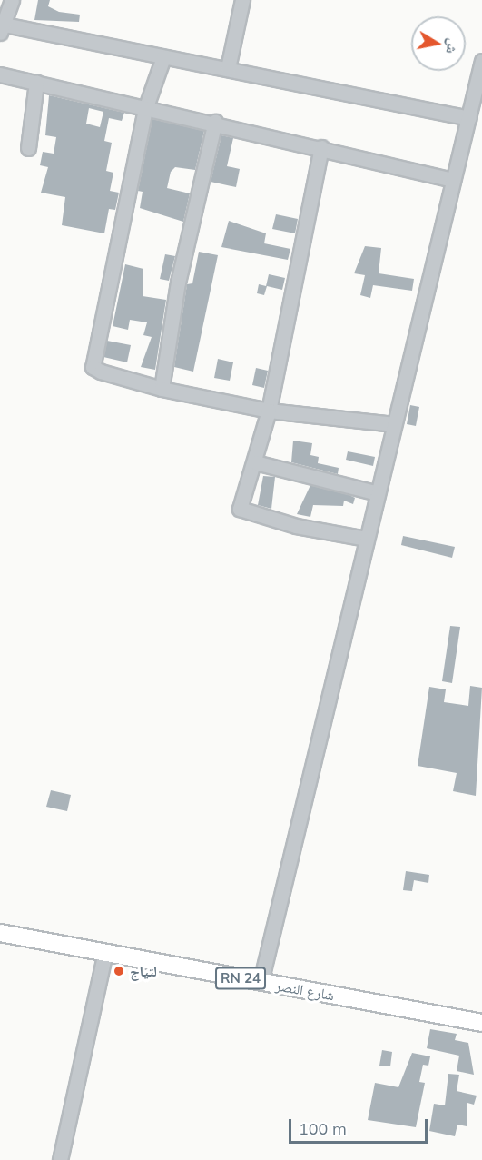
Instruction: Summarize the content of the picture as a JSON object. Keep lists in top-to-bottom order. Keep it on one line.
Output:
{"streets":{"main road":["RN 24","شارع النصر"]},"places":["لتياج"],"scale_bar":"100 m","north":"right"}
